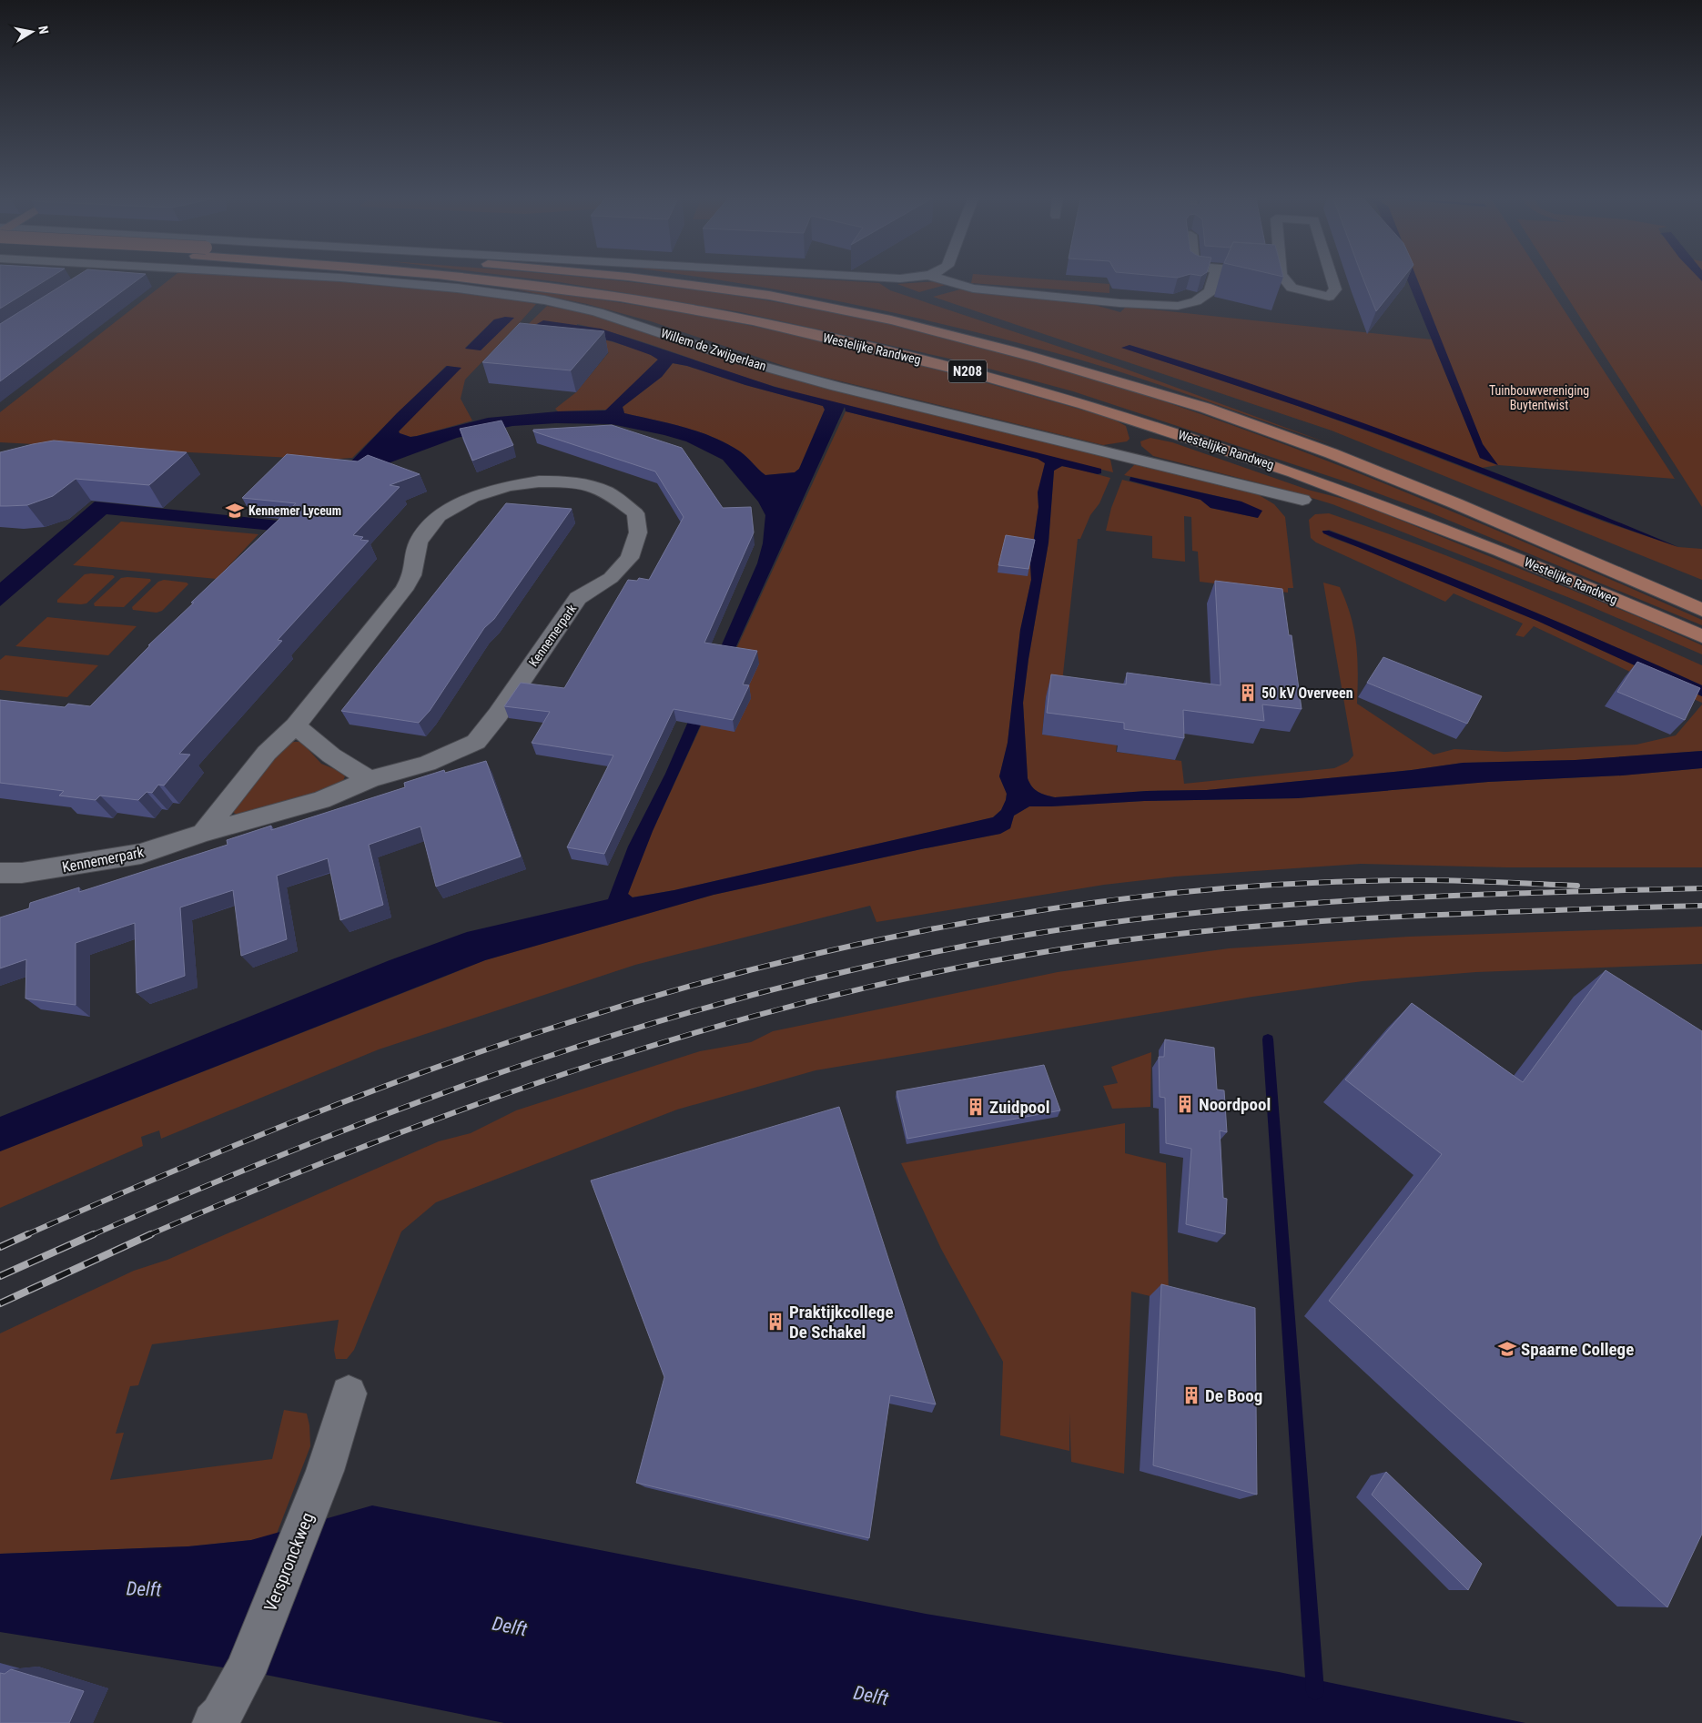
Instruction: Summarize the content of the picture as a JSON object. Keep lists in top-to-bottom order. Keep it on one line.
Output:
{"streets":{"main road":["Westelijke Randweg","N208"],"street":["Willem de Zwijgerlaan","Kennemerpark","Verspronckweg"]},"water":["Delft"],"parks":["Tuinbouwvereniging Buytentwist"],"places":{"school or university":["Kennemer Lyceum","Spaarne College"],"building":["50 kV Overveen","Noordpool","Zuidpool","Praktijkcollege De Schakel","De Boog"]},"north":"right"}
